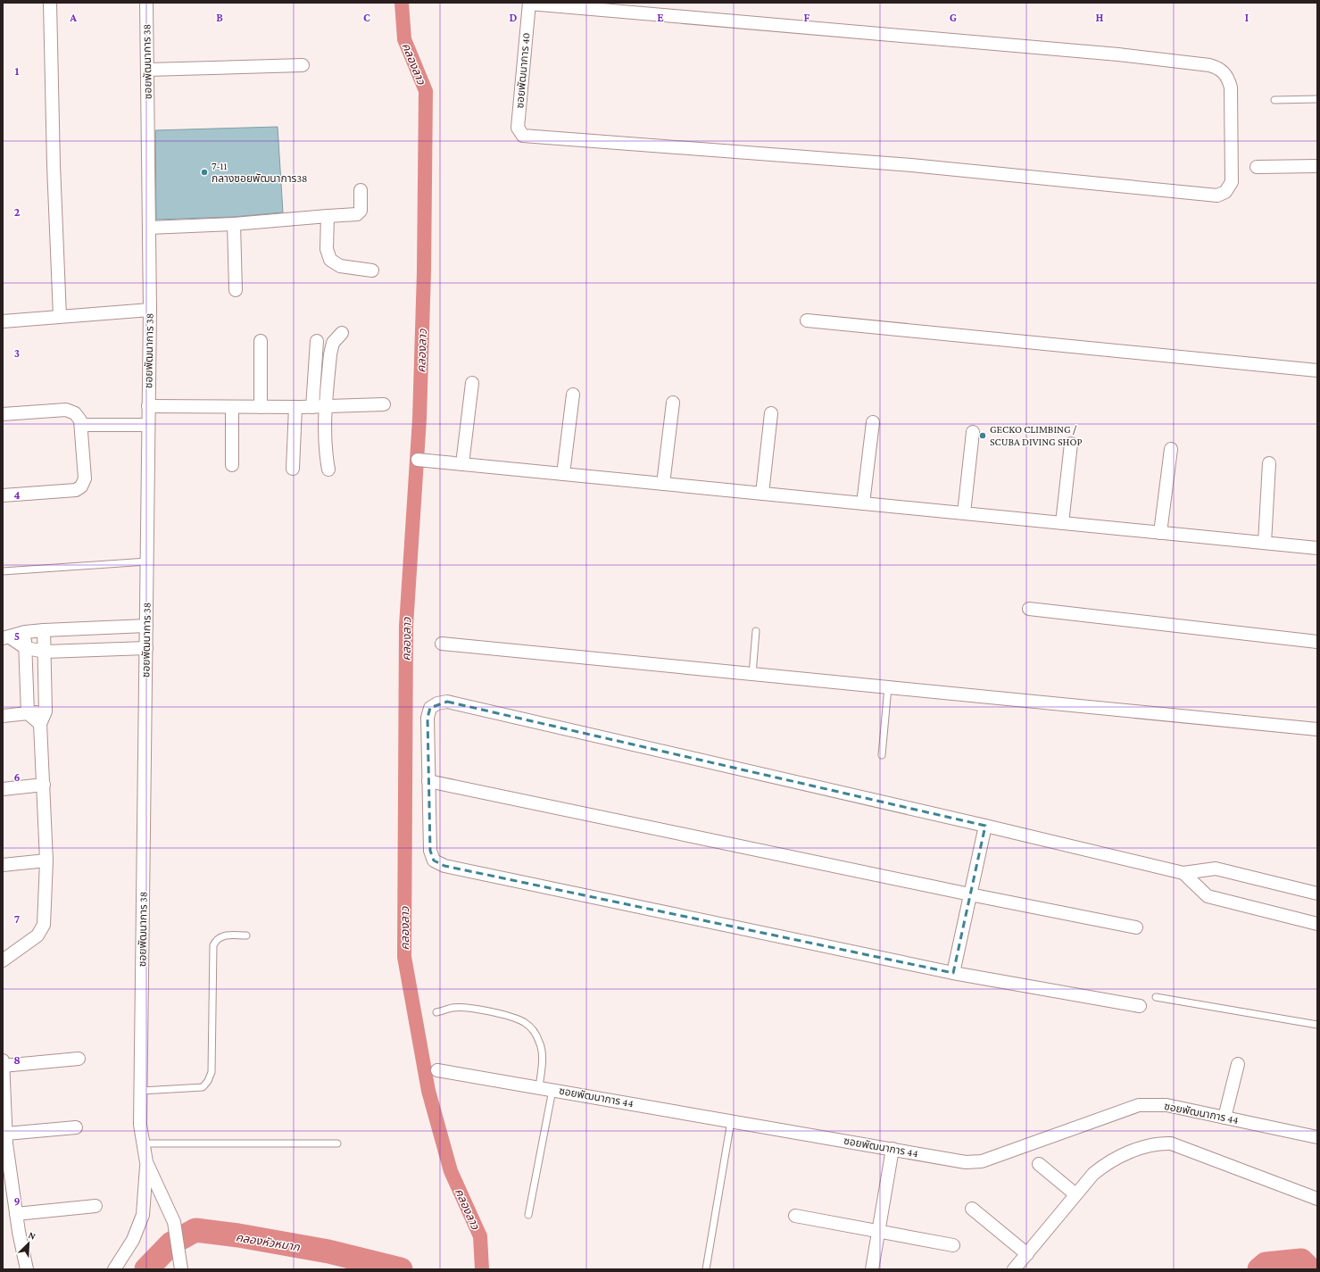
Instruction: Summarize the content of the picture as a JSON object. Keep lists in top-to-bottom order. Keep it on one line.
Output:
{"streets":{"street":["ซอยพัฒนาการ 38","ซอยพัฒนาการ 40","ซอยพัฒนาการ 44"]},"water":["คลองลาว","คลองหัวหมาก"],"places":["7-11 กลางซอยพัฒนาการ38","GECKO CLIMBING / SCUBA DIVING SHOP"],"north":"top right","grid":{"columns":["A","B","C","D","E","F","G","H","I"],"rows":["1","2","3","4","5","6","7","8","9"]}}
